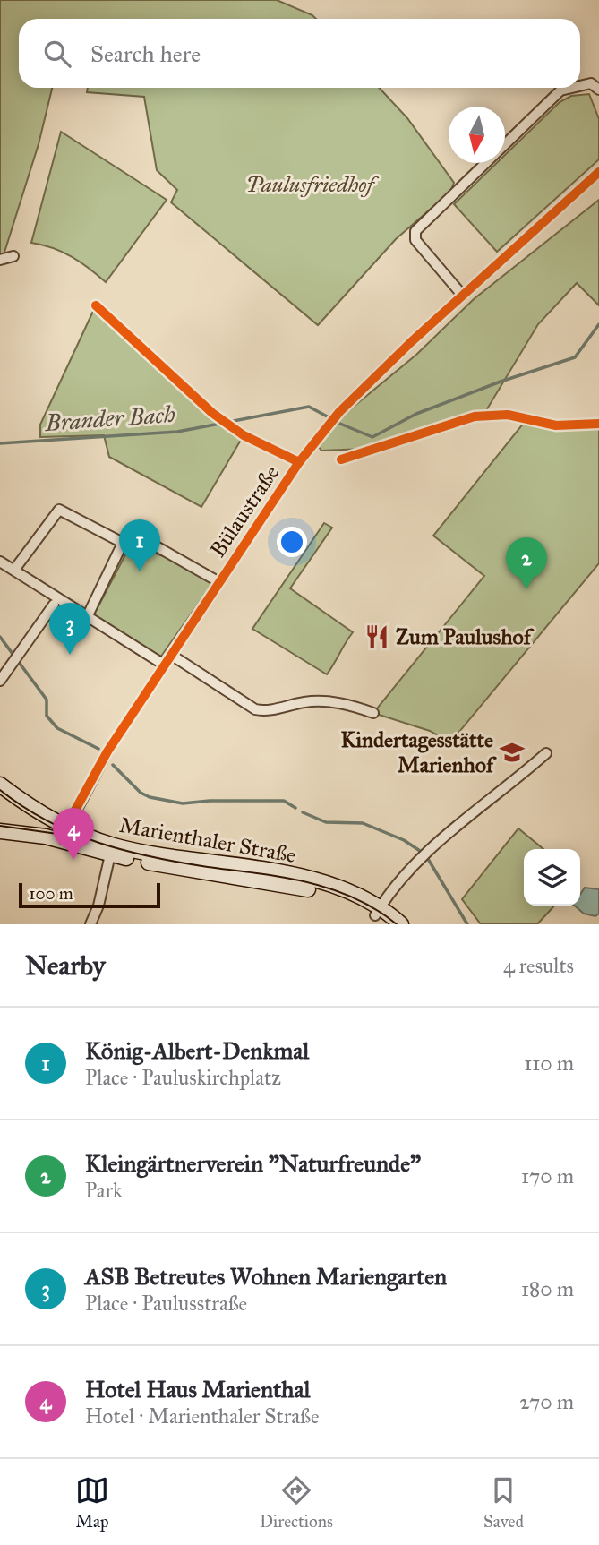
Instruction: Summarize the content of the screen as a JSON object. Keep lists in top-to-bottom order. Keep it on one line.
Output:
{"streets":{"main road":["Marienthaler Straße"],"street":["Bülaustraße"]},"crossings":[["Bülaustraße","Marienthaler Straße"]],"water":["Brander Bach"],"parks":["Paulusfriedhof"],"places":{"restaurant":["Zum Paulushof"],"school or university":["Kindertagesstätte Marienhof"]},"scale_bar":"100 m","north":"bottom","page":{"search":"Search here","pins":["1","2","3","4"],"scale":"100 m","heading":["Nearby","4 results"],"list":[{"mark":"1","name":"König-Albert-Denkmal","note":"Place · Pauluskirchplatz","value":"110 m"},{"mark":"2","name":"Kleingärtnerverein \"Naturfreunde\"","note":"Park","value":"170 m"},{"mark":"3","name":"ASB Betreutes Wohnen Mariengarten","note":"Place · Paulusstraße","value":"180 m"},{"mark":"4","name":"Hotel Haus Marienthal","note":"Hotel · Marienthaler Straße","value":"270 m"}],"nav":["Map","Directions","Saved"]}}
